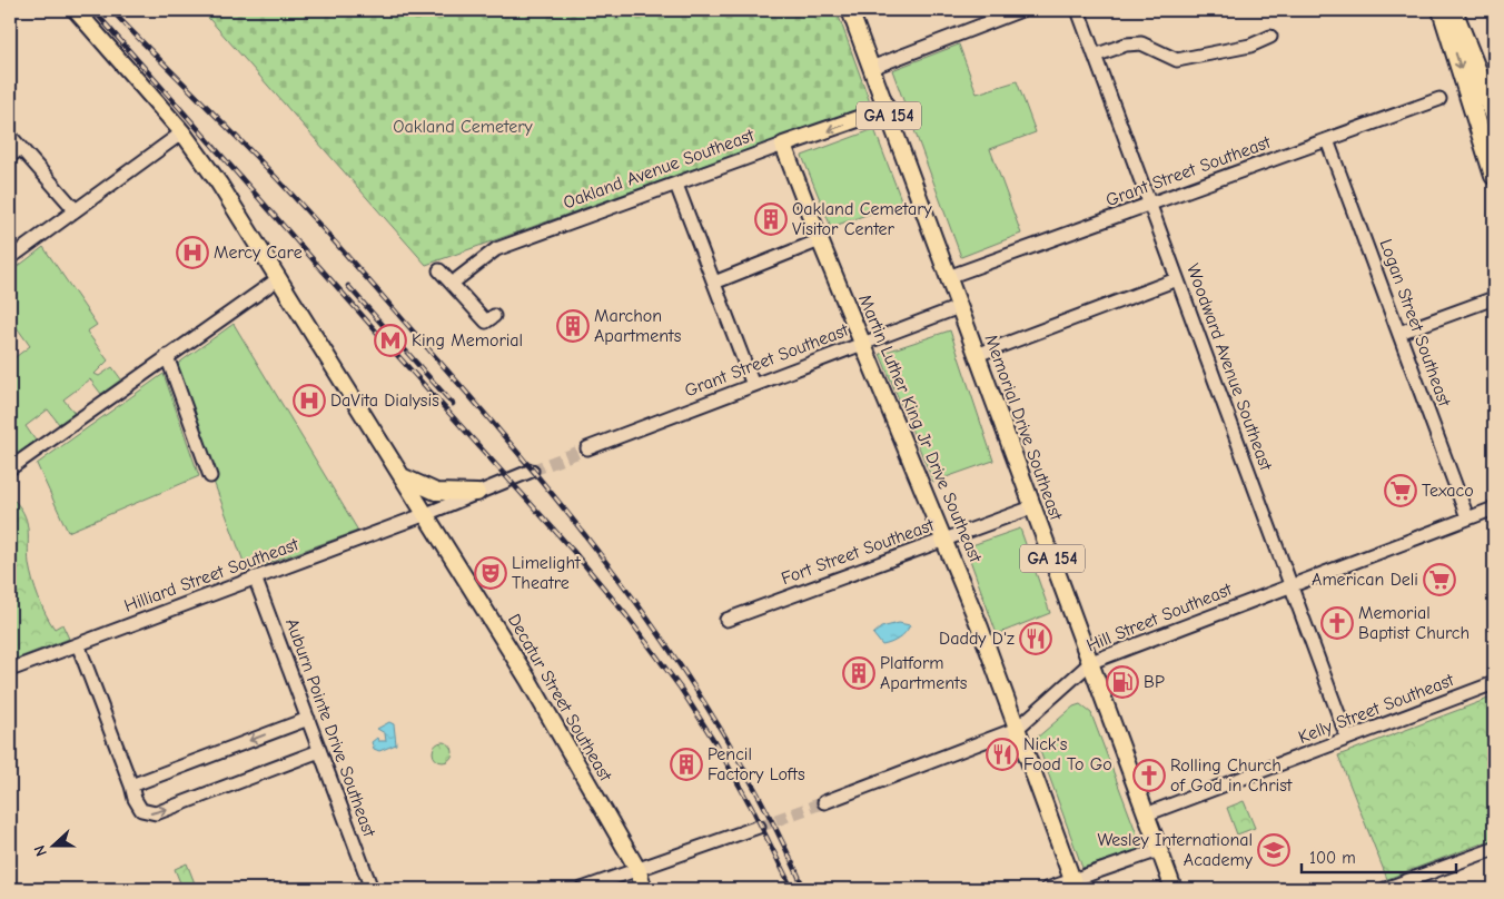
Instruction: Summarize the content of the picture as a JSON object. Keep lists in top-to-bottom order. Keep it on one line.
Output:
{"streets":{"main road":["GA 154","Oakland Avenue Southeast","Memorial Drive Southeast","Martin Luther King Jr Drive Southeast","Decatur Street Southeast"],"street":["Grant Street Southeast","Logan Street Southeast","Woodward Avenue Southeast","Fort Street Southeast","Hilliard Street Southeast","Hill Street Southeast","Kelly Street Southeast","Auburn Pointe Drive Southeast"]},"crossings":[["Oakland Avenue Southeast","Memorial Drive Southeast"],["Oakland Avenue Southeast","Martin Luther King Jr Drive Southeast"],["Grant Street Southeast","Logan Street Southeast"],["Grant Street Southeast","Woodward Avenue Southeast"],["Grant Street Southeast","Memorial Drive Southeast"],["Grant Street Southeast","Martin Luther King Jr Drive Southeast"],["Logan Street Southeast","Hill Street Southeast"],["Woodward Avenue Southeast","Hill Street Southeast"],["Woodward Avenue Southeast","Kelly Street Southeast"],["Memorial Drive Southeast","Fort Street Southeast"],["Memorial Drive Southeast","Hill Street Southeast"],["Memorial Drive Southeast","Kelly Street Southeast"],["Martin Luther King Jr Drive Southeast","Fort Street Southeast"],["Martin Luther King Jr Drive Southeast","Hill Street Southeast"],["Hilliard Street Southeast","Decatur Street Southeast"],["Hilliard Street Southeast","Auburn Pointe Drive Southeast"]],"parks":["Oakland Cemetery"],"places":{"building":["Oakland Cemetary Visitor Center","Marchon Apartments","Platform Apartments","Pencil Factory Lofts"],"hospital":["Mercy Care","DaVita Dialysis"],"metro station":["King Memorial"],"supermarket":["Texaco","American Deli"],"theatre":["Limelight Theatre"],"church":["Memorial Baptist Church","Rolling Church of God in Christ"],"restaurant":["Daddy D'z","Nick's Food To Go"],"fuel station":["BP"],"school or university":["Wesley International Academy"]},"scale_bar":"100 m","north":"left"}
